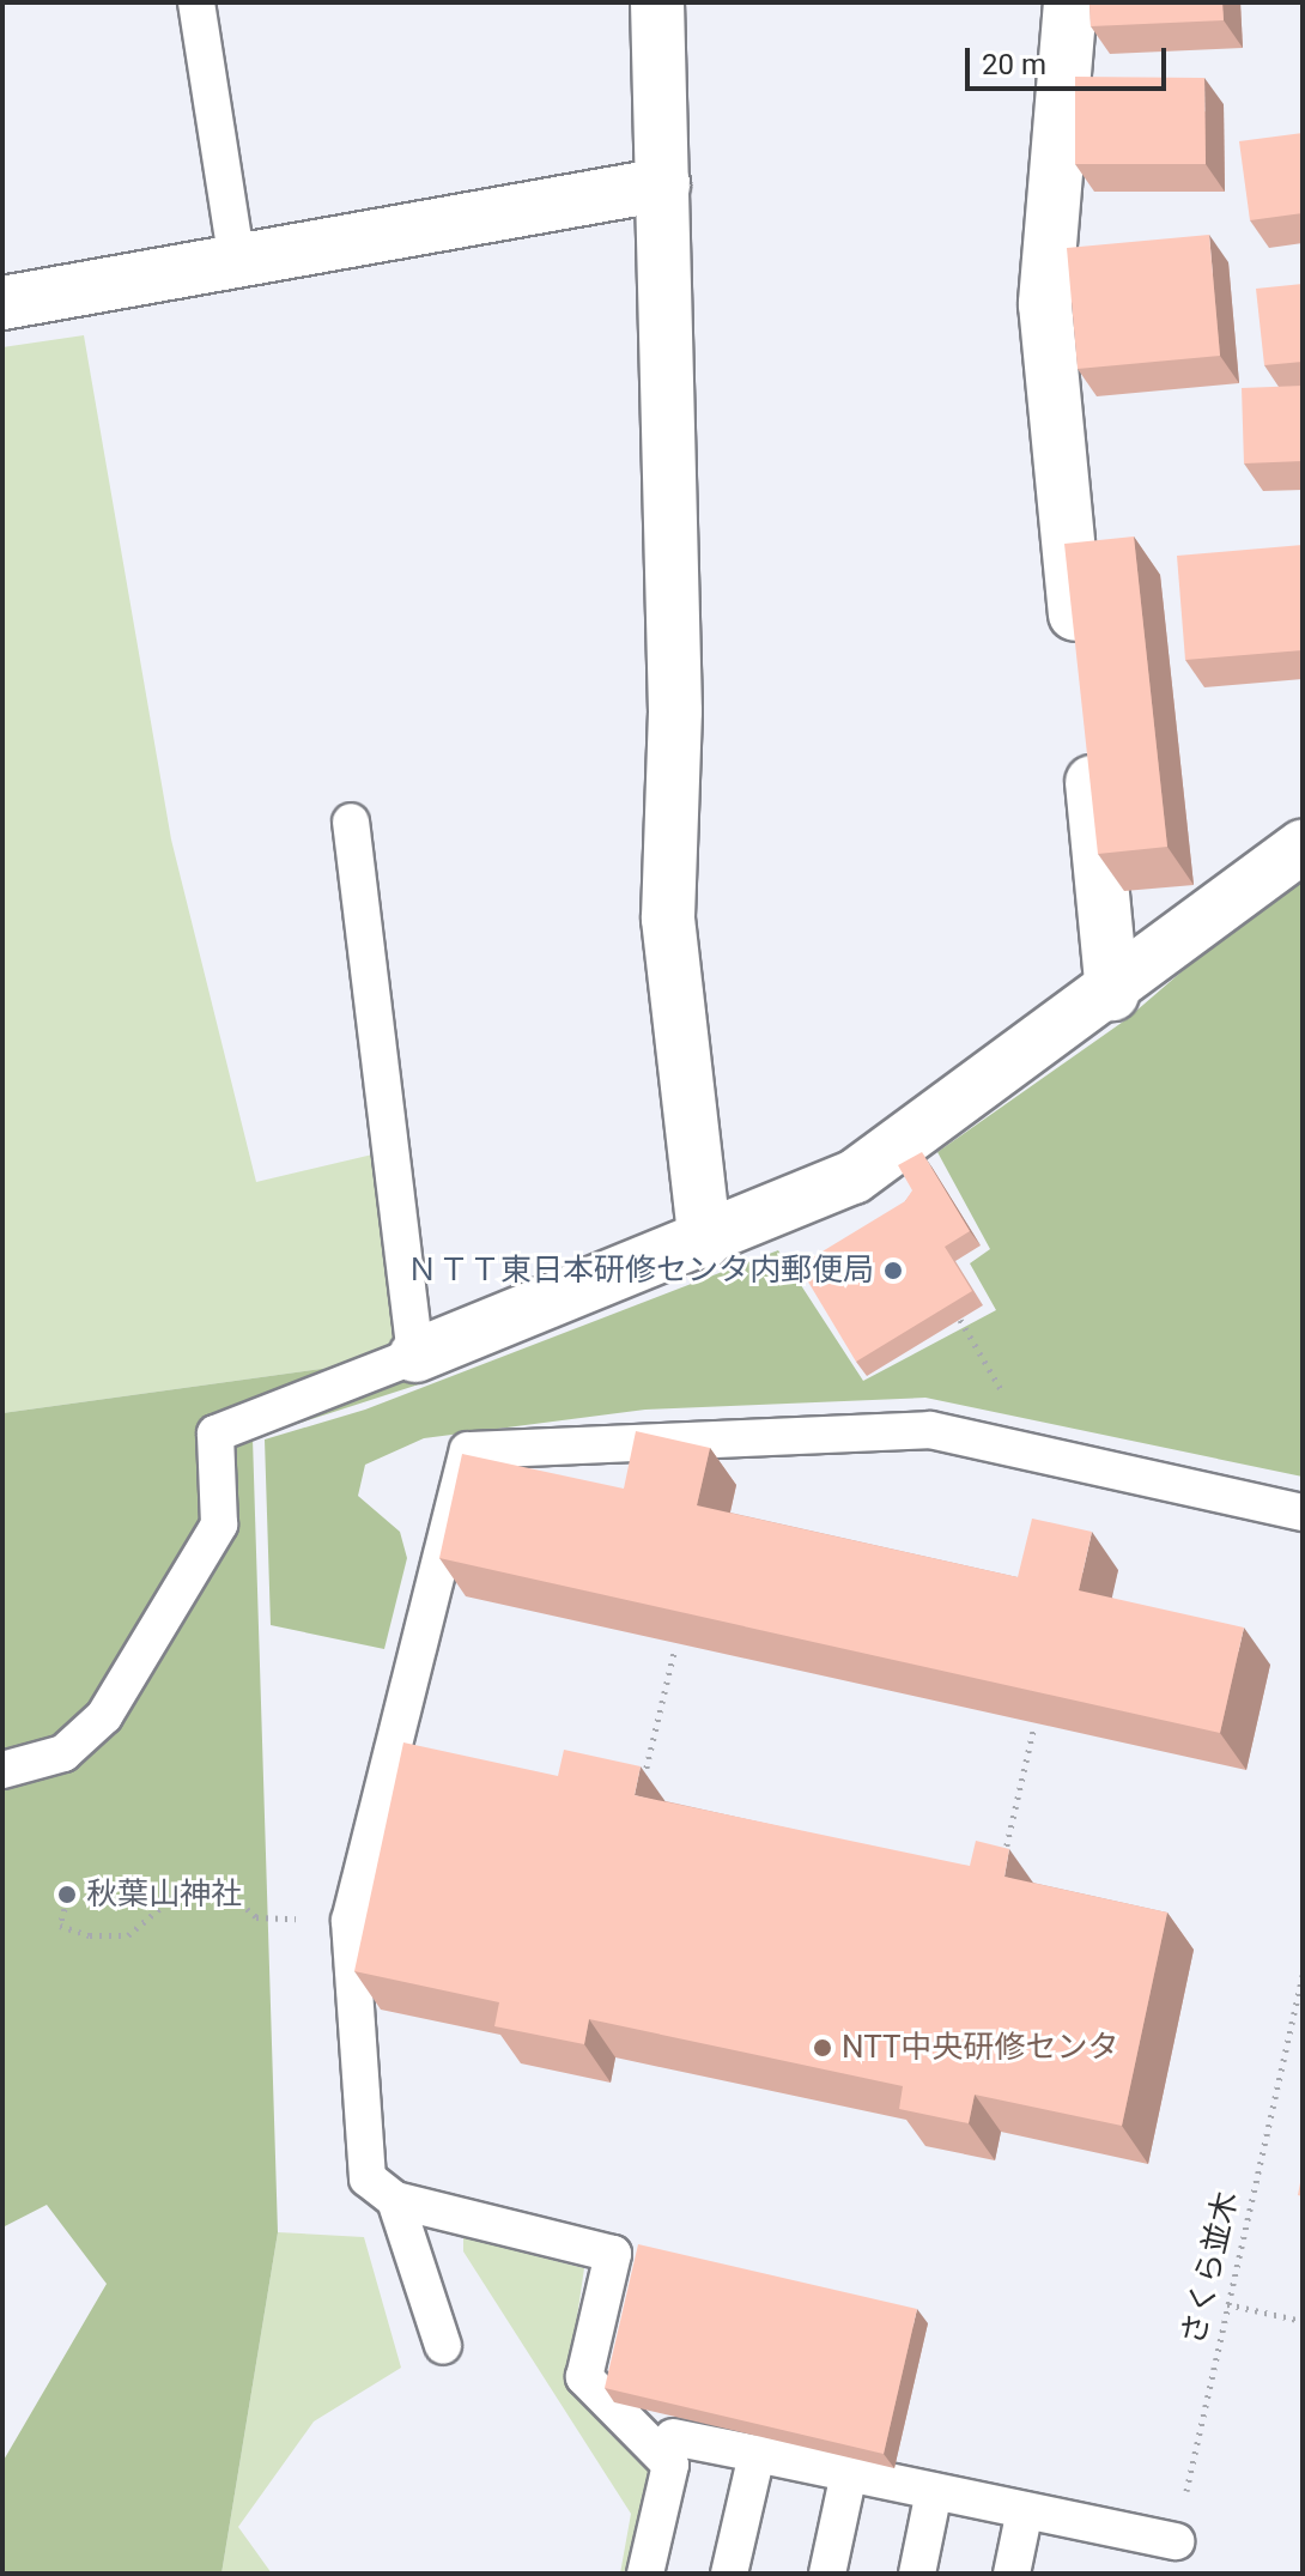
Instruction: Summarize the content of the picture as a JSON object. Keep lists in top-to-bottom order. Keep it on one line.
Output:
{"streets":{"path":["さくら並木"]},"places":["ＮＴＴ東日本研修センタ内郵便局","秋葉山神社","NTT中央研修センタ"],"scale_bar":"20 m"}
